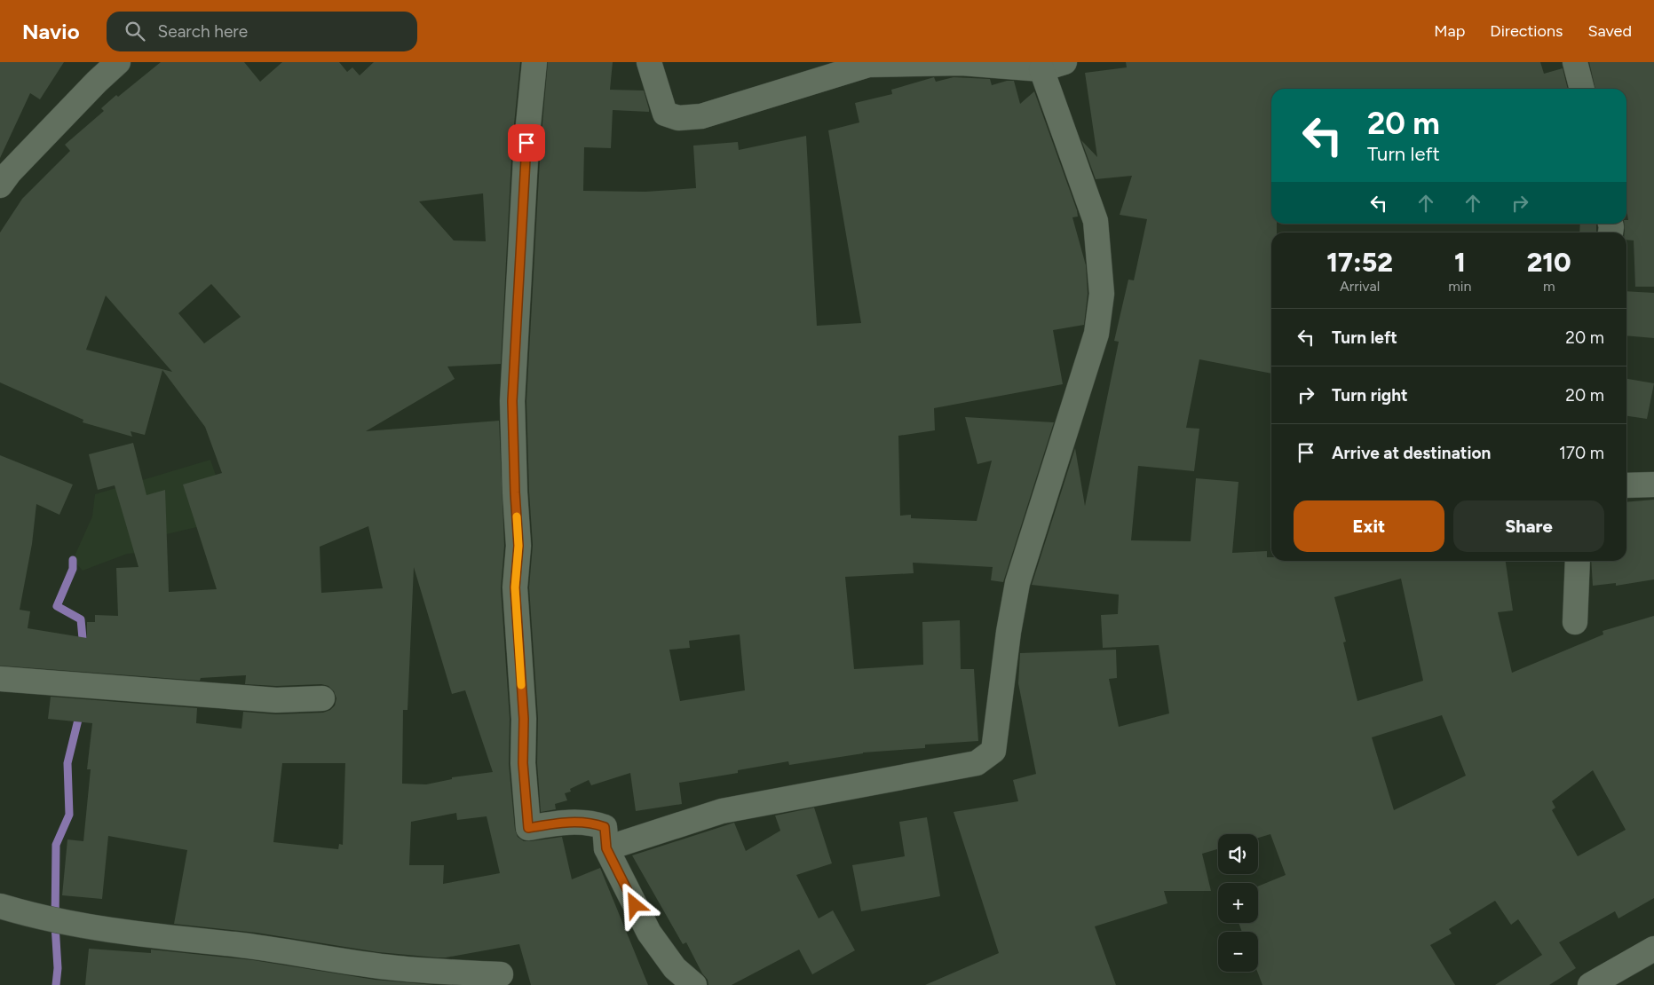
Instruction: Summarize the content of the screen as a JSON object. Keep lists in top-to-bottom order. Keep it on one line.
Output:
{"page":{"header":"Navio","search":"Search here","nav":["Map","Directions","Saved"],"turn":["20 m","Turn left"],"eta":["17:52","Arrival","1","min","210","m"],"list":[{"name":"Turn left","value":"20 m"},{"name":"Turn right","value":"20 m"},{"name":"Arrive at destination","value":"170 m"}],"buttons":["Exit","Share"],"map_buttons":["+","−"]}}
